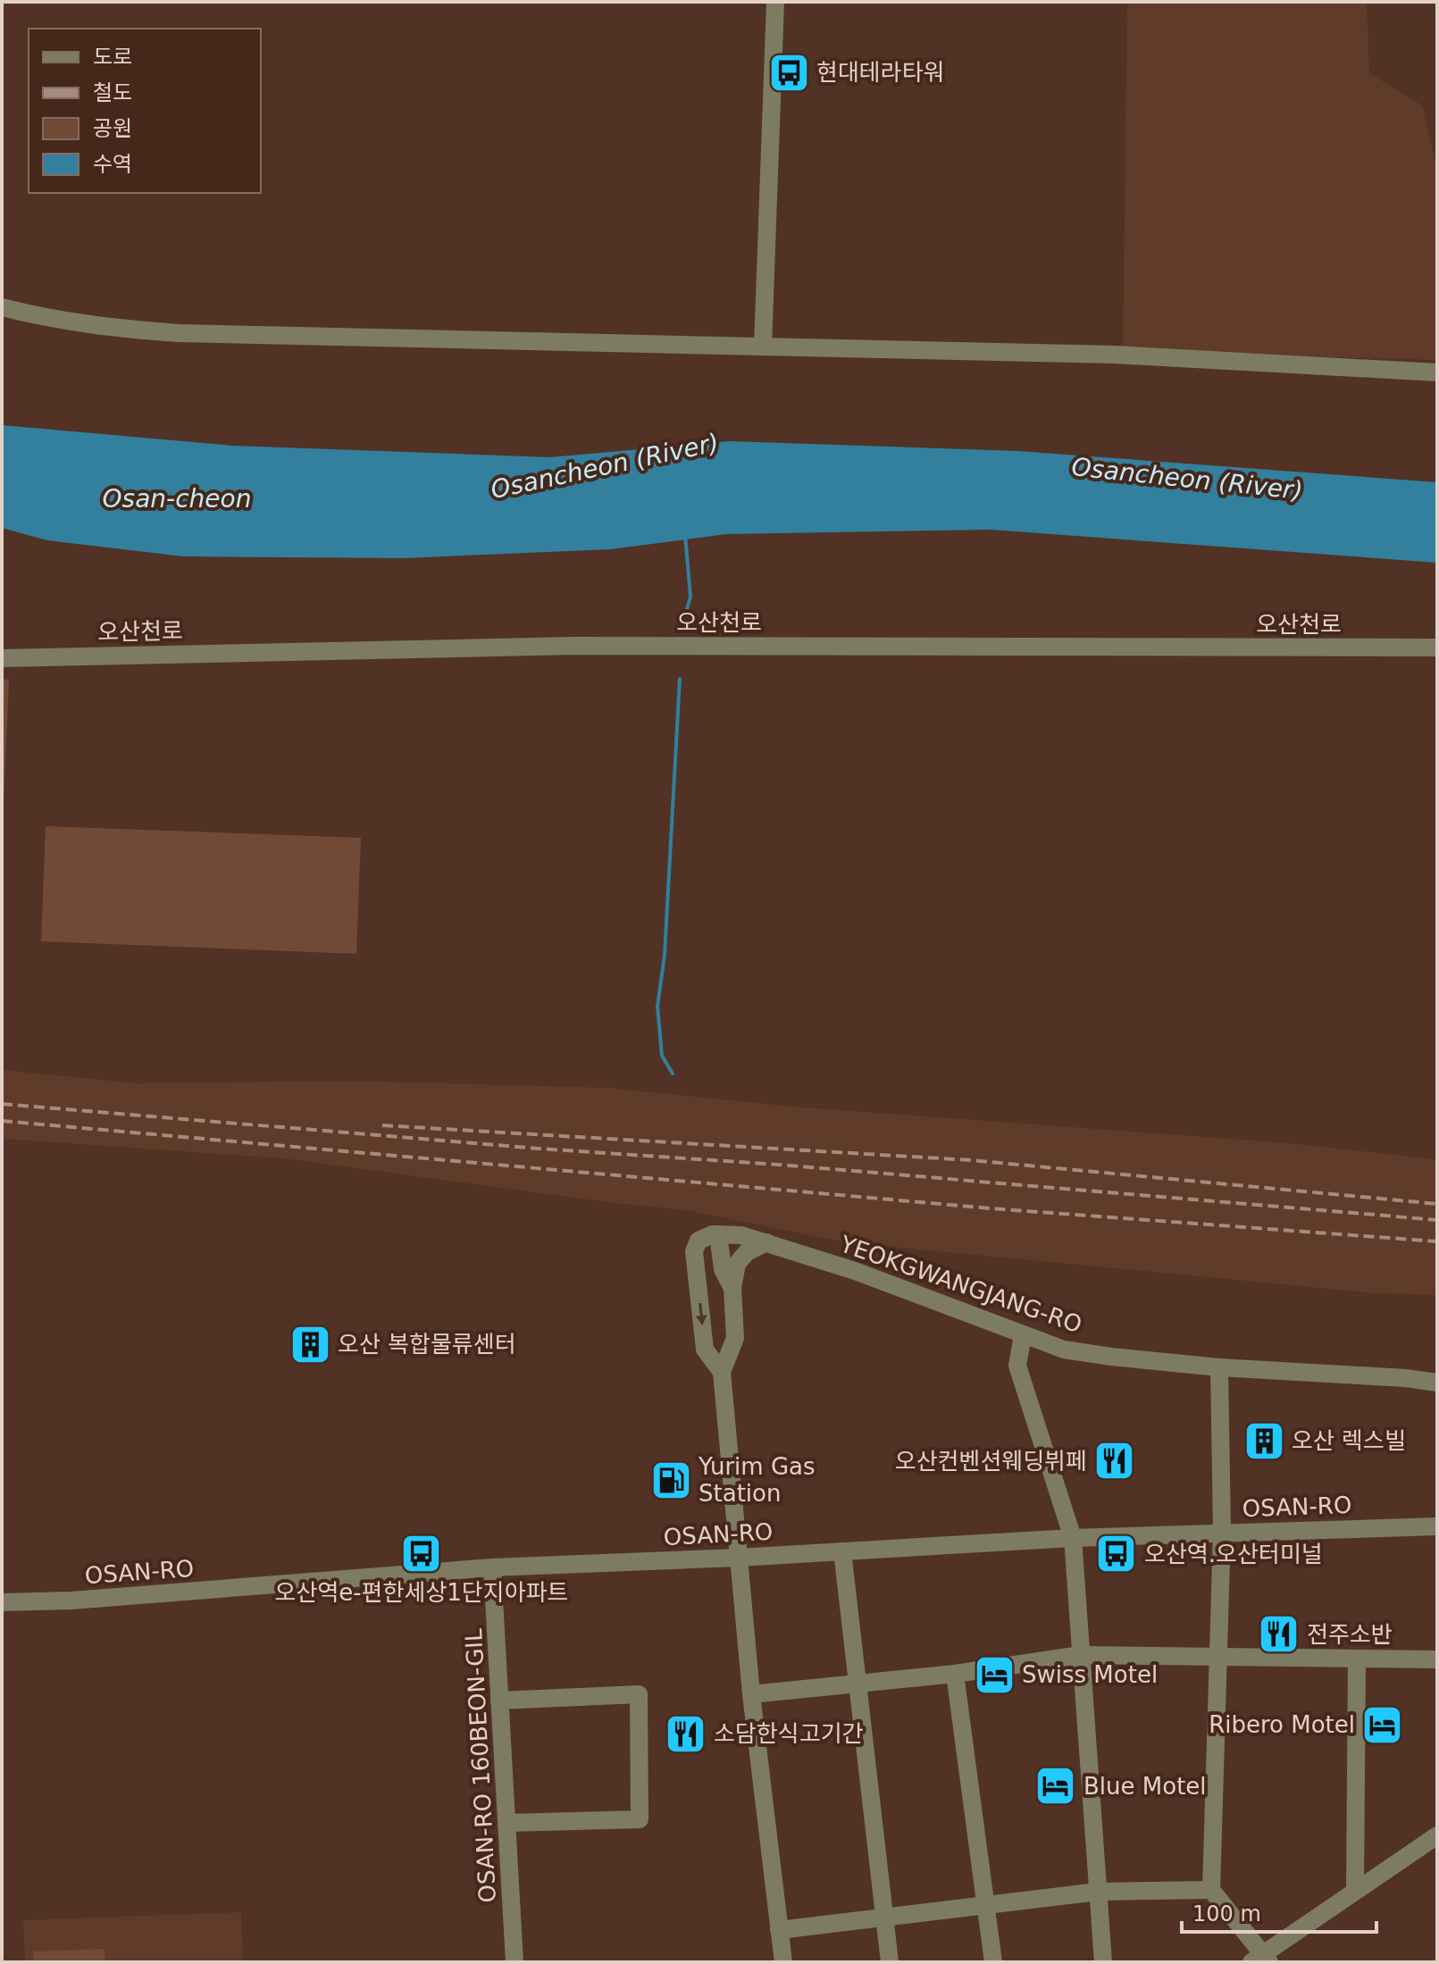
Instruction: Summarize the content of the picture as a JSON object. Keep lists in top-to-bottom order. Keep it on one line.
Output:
{"streets":{"street":["오산천로","YEOKGWANGJANG-RO","OSAN-RO","OSAN-RO 160BEON-GIL"]},"crossings":[["OSAN-RO","OSAN-RO 160BEON-GIL"]],"water":["Osancheon (River)","Osan-cheon"],"places":{"bus stop":["현대테라타워","오산역e-편한세상1단지아파트","오산역.오산터미널"],"building":["오산 복합물류센터","오산 렉스빌"],"restaurant":["오산컨벤션웨딩뷔페","전주소반","소담한식고기간"],"fuel station":["Yurim Gas Station"],"hotel":["Swiss Motel","Ribero Motel","Blue Motel"]},"legend":["도로","철도","공원","수역"],"scale_bar":"100 m"}
